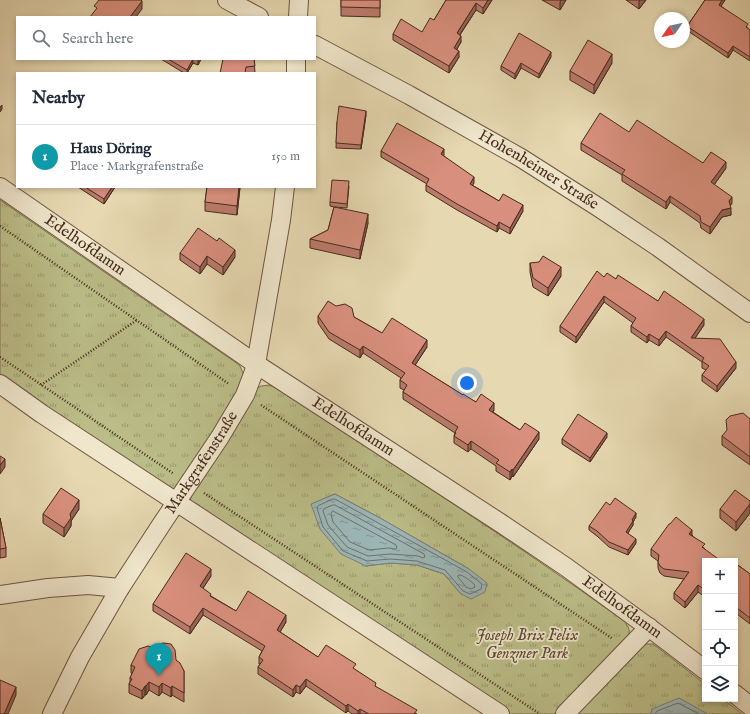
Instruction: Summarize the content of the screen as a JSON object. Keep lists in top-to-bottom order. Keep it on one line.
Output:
{"streets":{"street":["Hohenheimer Straße","Edelhofdamm","Markgrafenstraße"]},"crossings":[["Edelhofdamm","Markgrafenstraße"]],"parks":["Joseph Brix Felix Genzmer Park"],"north":"bottom left","page":{"search":"Search here","heading":"Nearby","list":[{"mark":"1","name":"Haus Döring","note":"Place · Markgrafenstraße","value":"150 m"}],"map_buttons":["+","−"],"pins":"1"}}
